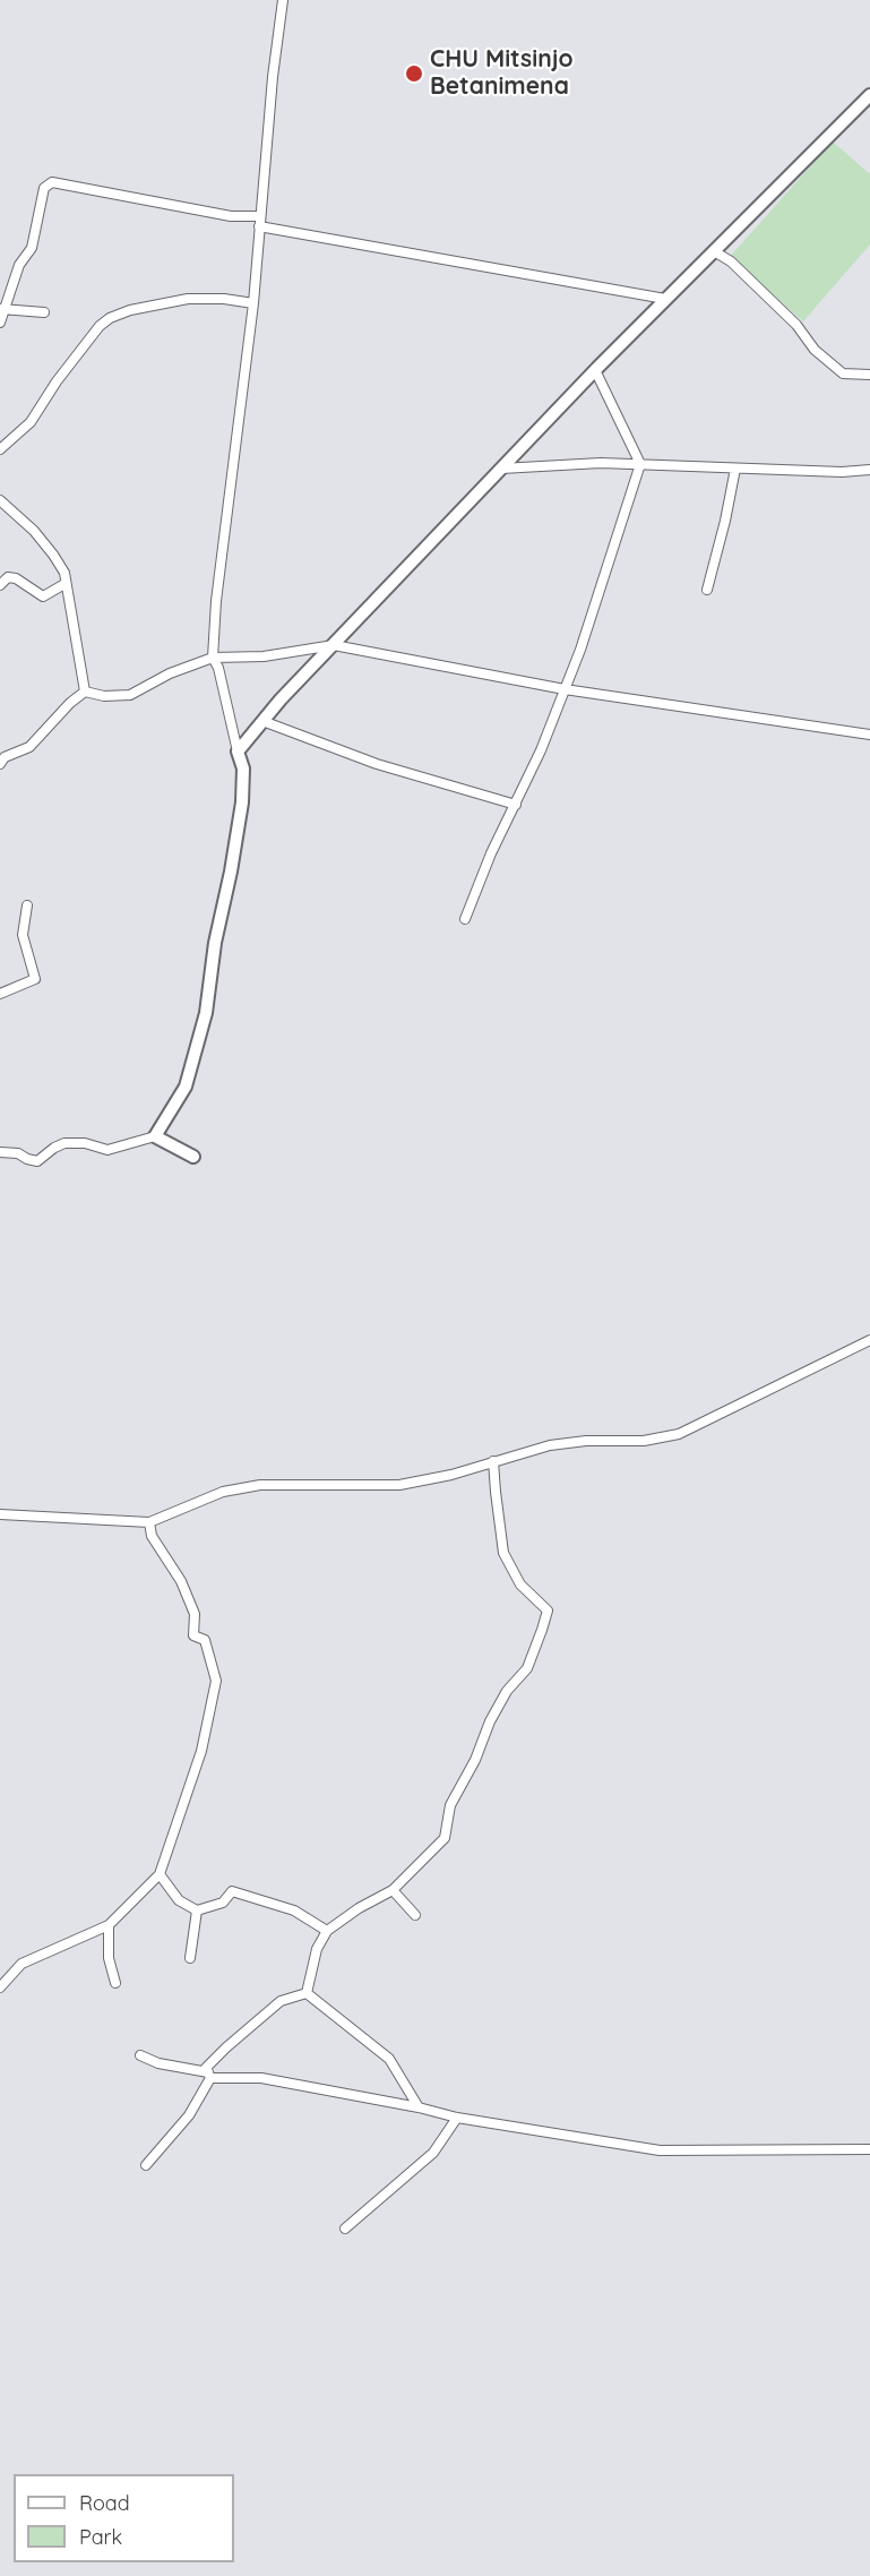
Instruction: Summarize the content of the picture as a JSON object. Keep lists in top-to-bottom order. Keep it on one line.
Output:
{"places":["CHU Mitsinjo Betanimena"],"legend":["Road","Park"]}
